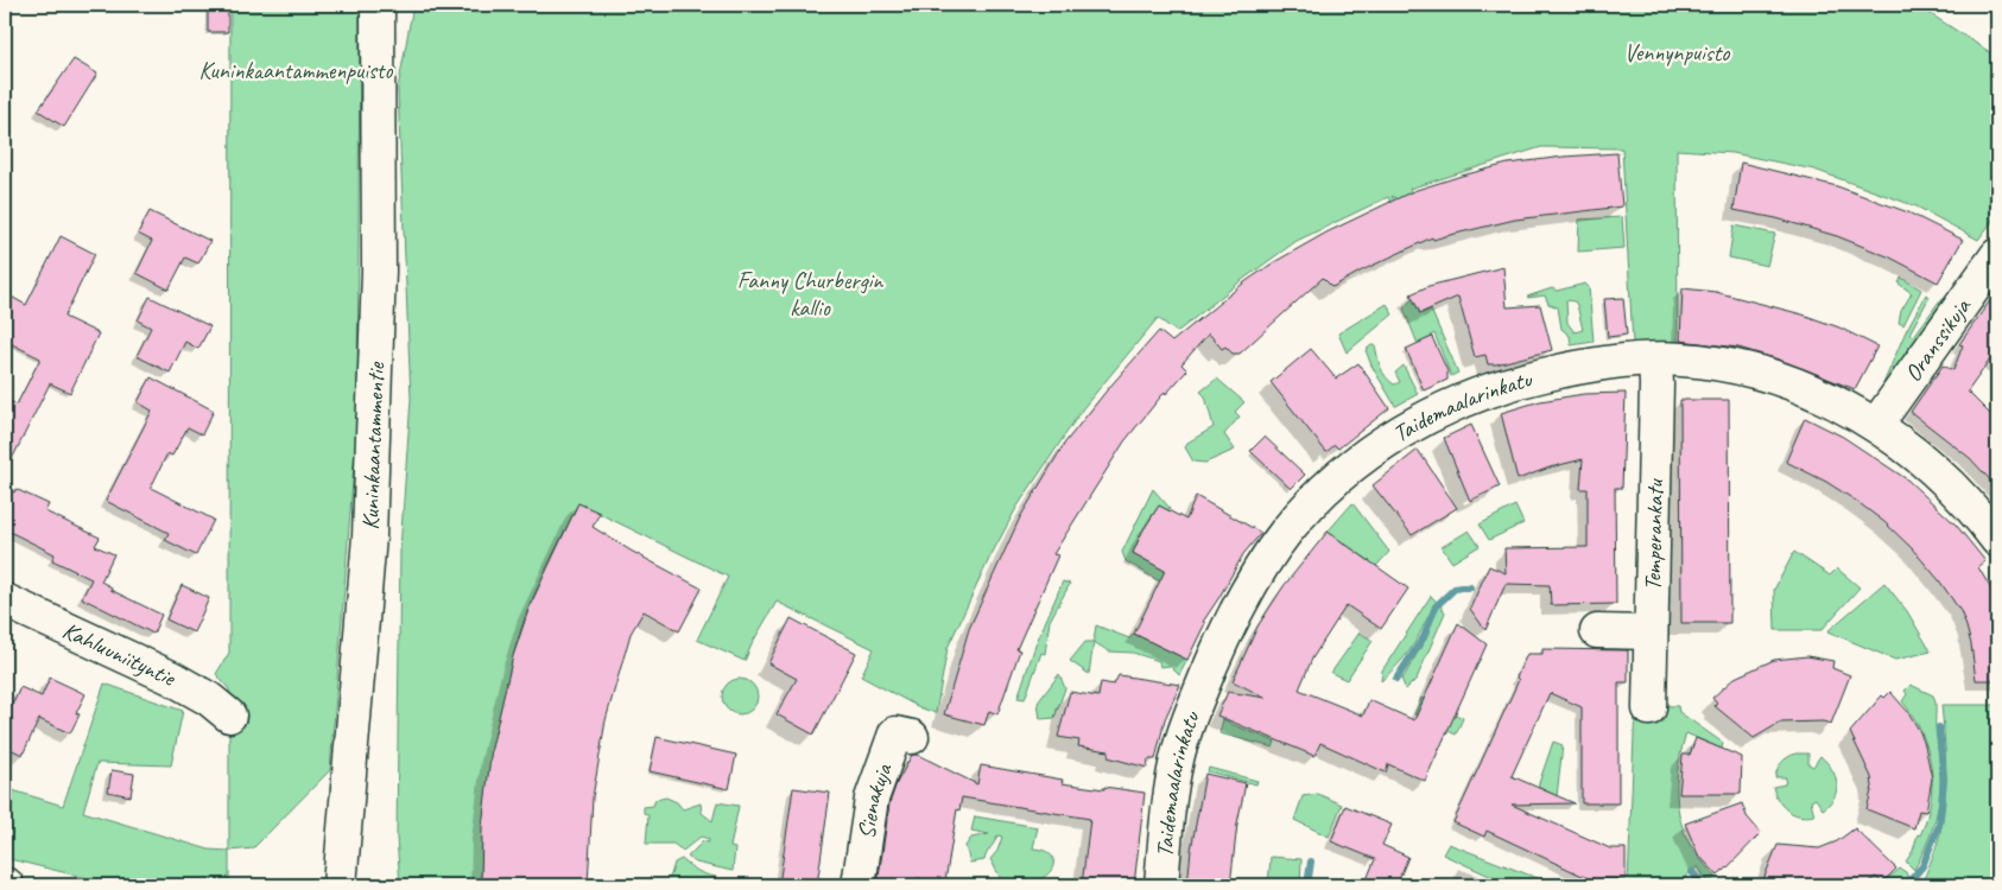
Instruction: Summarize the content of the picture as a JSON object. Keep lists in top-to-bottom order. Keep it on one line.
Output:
{"streets":{"street":["Oranssikuja","Taidemaalarinkatu","Kuninkaantammentie","Temperankatu","Kahluuniityntie","Sienakuja"]},"crossings":[["Oranssikuja","Taidemaalarinkatu"],["Taidemaalarinkatu","Temperankatu"]],"parks":["Vennynpuisto","Kuninkaantammenpuisto","Fanny Churbergin kallio"]}
